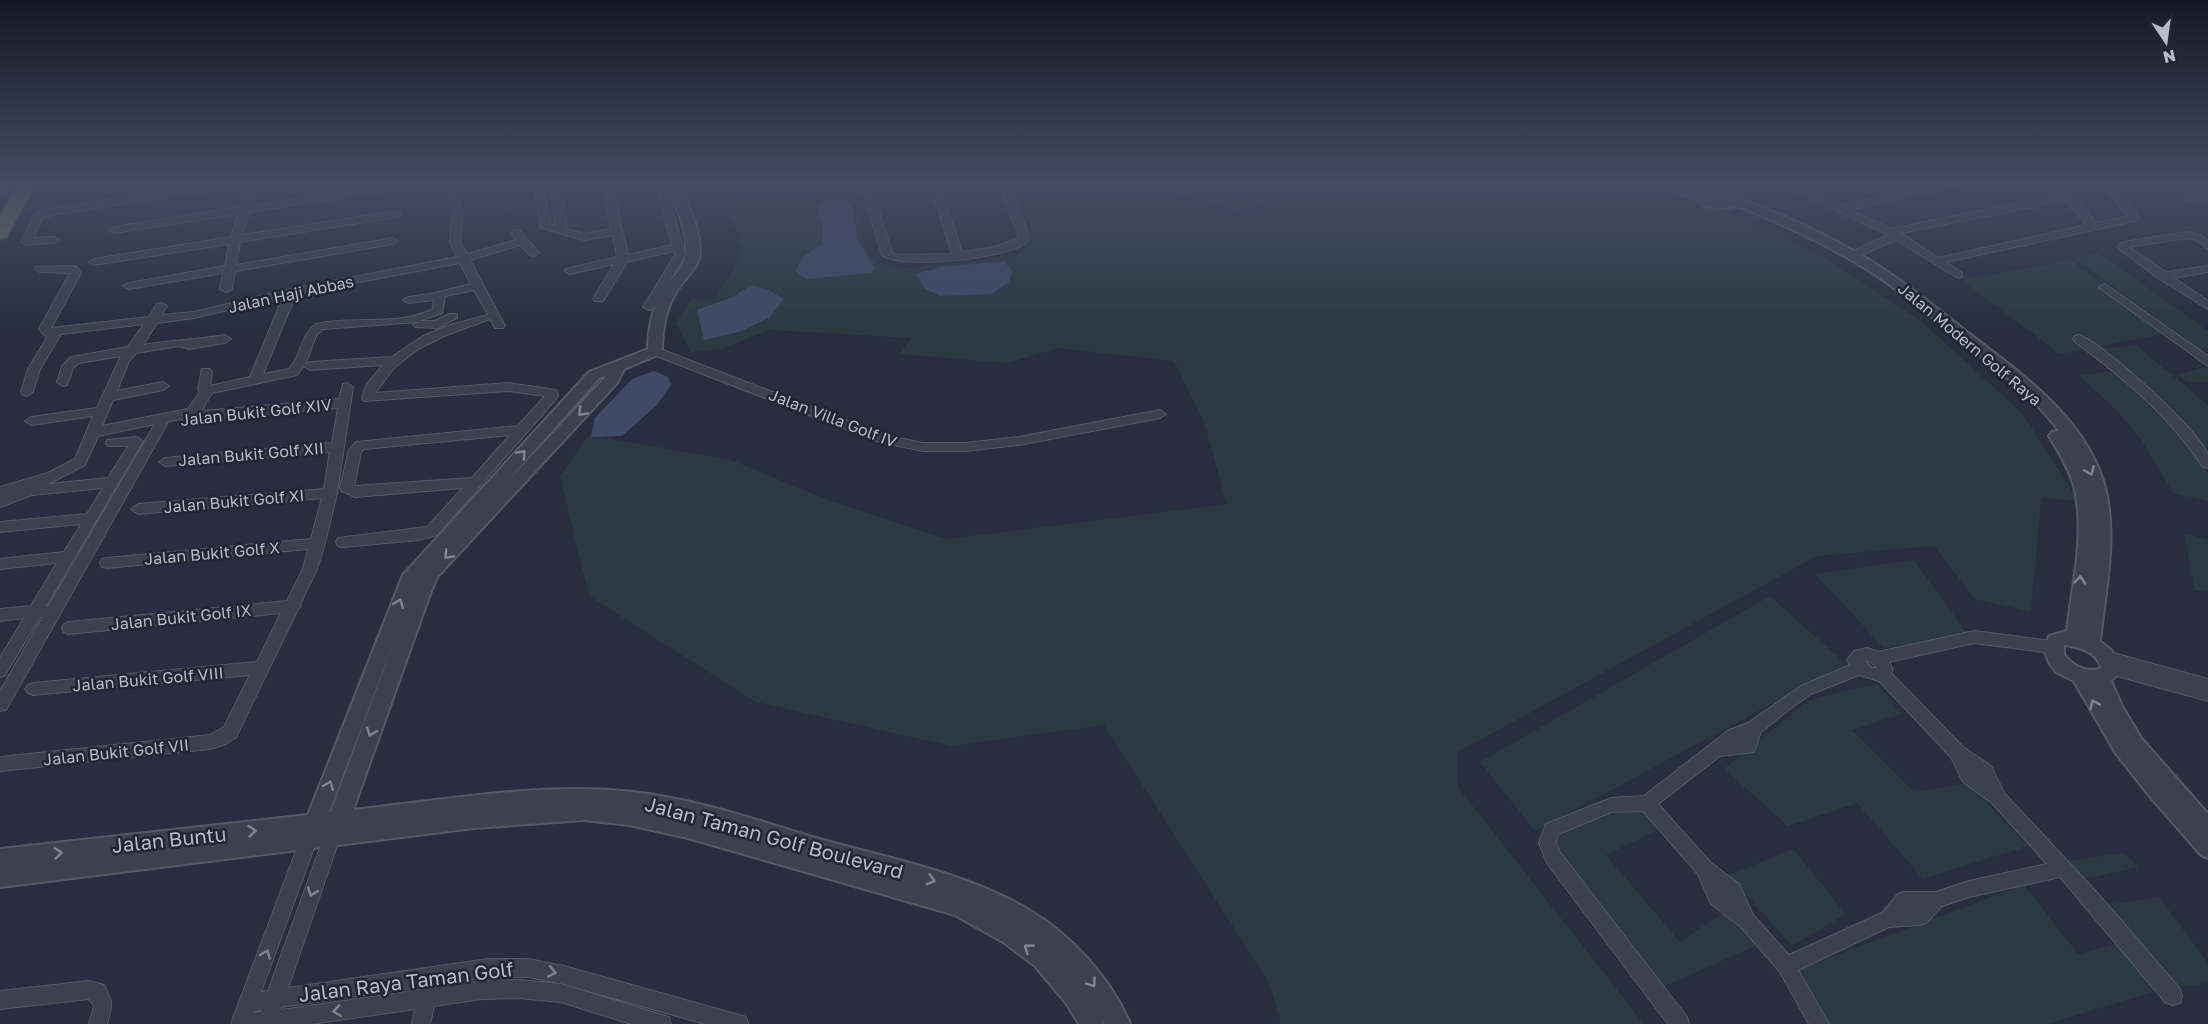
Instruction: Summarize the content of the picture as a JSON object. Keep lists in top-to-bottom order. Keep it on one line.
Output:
{"streets":{"street":["Jalan Haji Abbas","Jalan Modern Golf Raya","Jalan Bukit Golf XIV","Jalan Villa Golf IV","Jalan Bukit Golf XII","Jalan Bukit Golf XI","Jalan Bukit Golf X","Jalan Bukit Golf IX","Jalan Bukit Golf VIII","Jalan Bukit Golf VII","Jalan Taman Golf Boulevard","Jalan Buntu","Jalan Raya Taman Golf"]},"crossings":[["Jalan Bukit Golf VIII","Jalan Bukit Golf VII"],["Jalan Taman Golf Boulevard","Jalan Buntu"]],"north":"bottom"}
